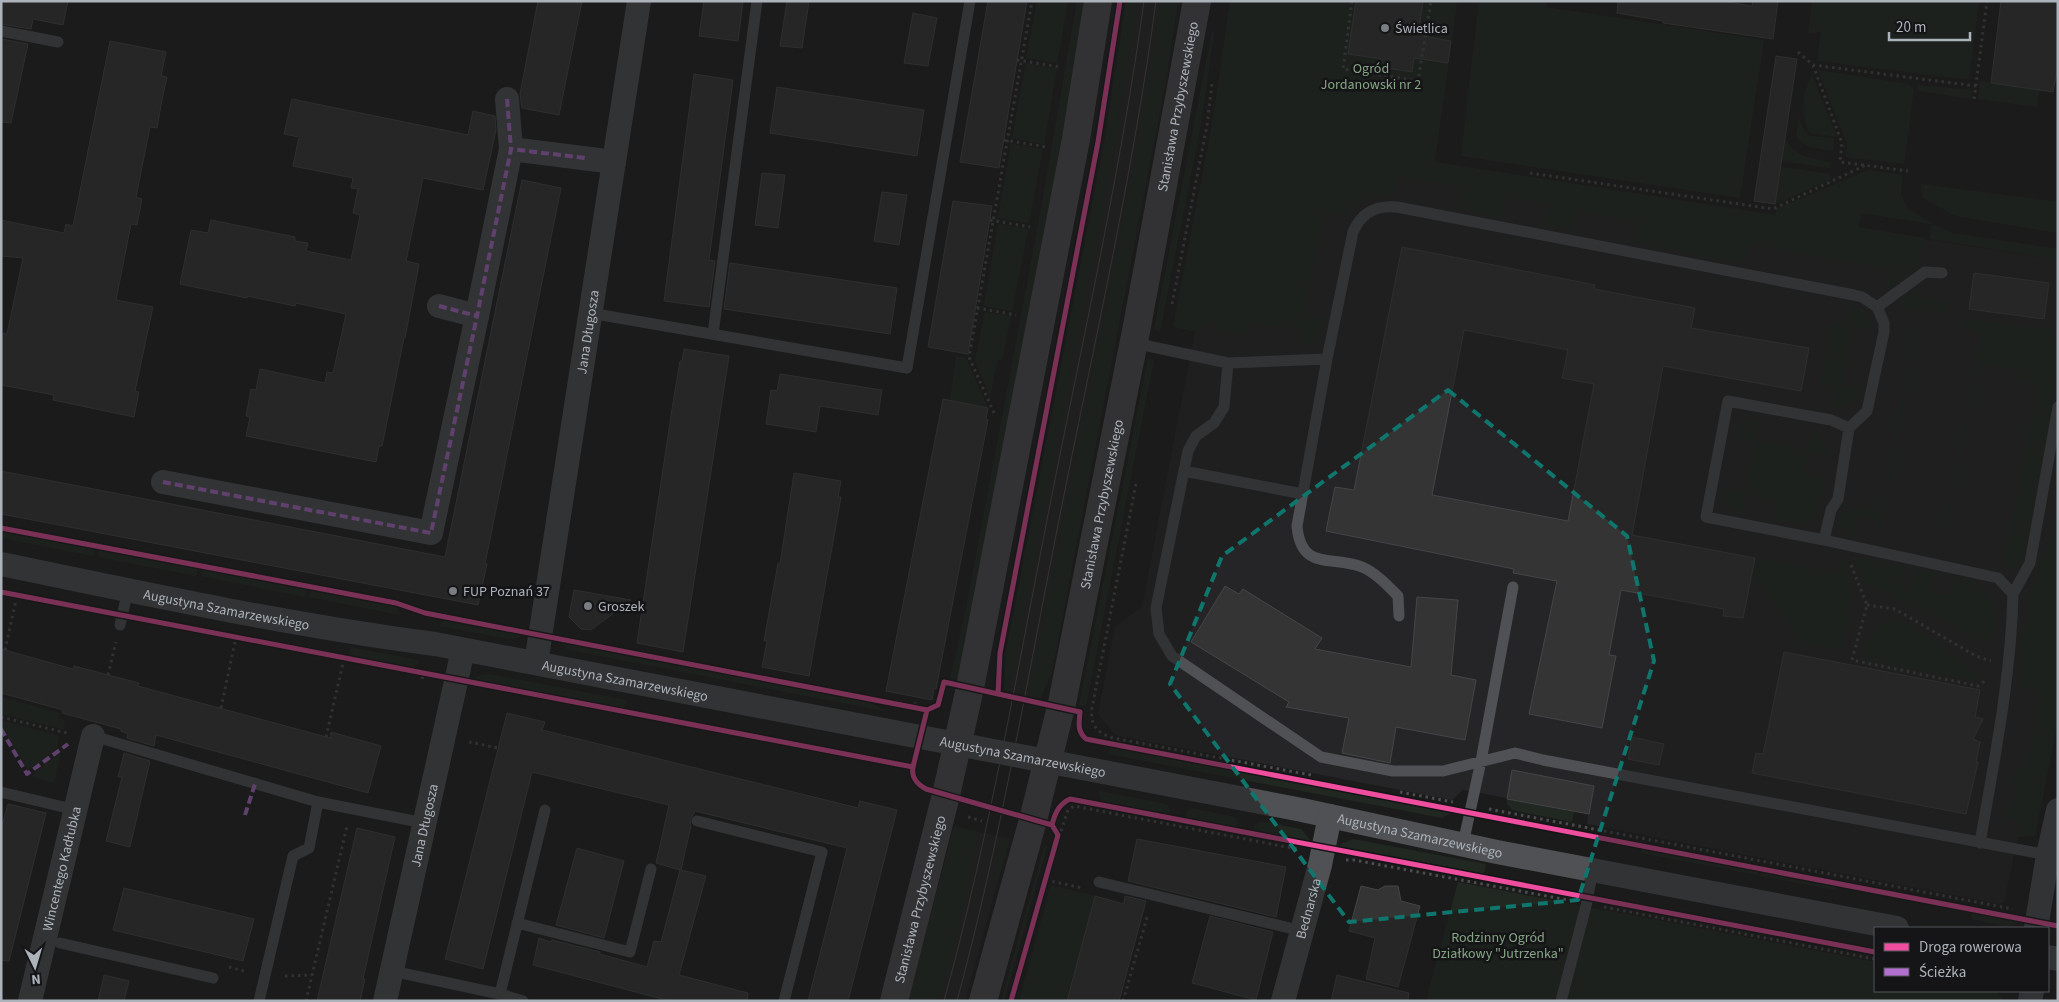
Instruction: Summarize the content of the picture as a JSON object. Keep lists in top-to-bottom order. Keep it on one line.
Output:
{"streets":{"main road":["Stanisława Przybyszewskiego"],"street":["Jana Długosza","Augustyna Szamarzewskiego","Wincentego Kadłubka","Bednarska"]},"crossings":[["Stanisława Przybyszewskiego","Augustyna Szamarzewskiego"],["Jana Długosza","Augustyna Szamarzewskiego"],["Augustyna Szamarzewskiego","Bednarska"]],"parks":["Ogród Jordanowski nr 2","Rodzinny Ogród Działkowy \"Jutrzenka\""],"places":["Świetlica","FUP Poznań 37","Groszek"],"legend":["Droga rowerowa","Ścieżka"],"scale_bar":"20 m","north":"bottom"}
